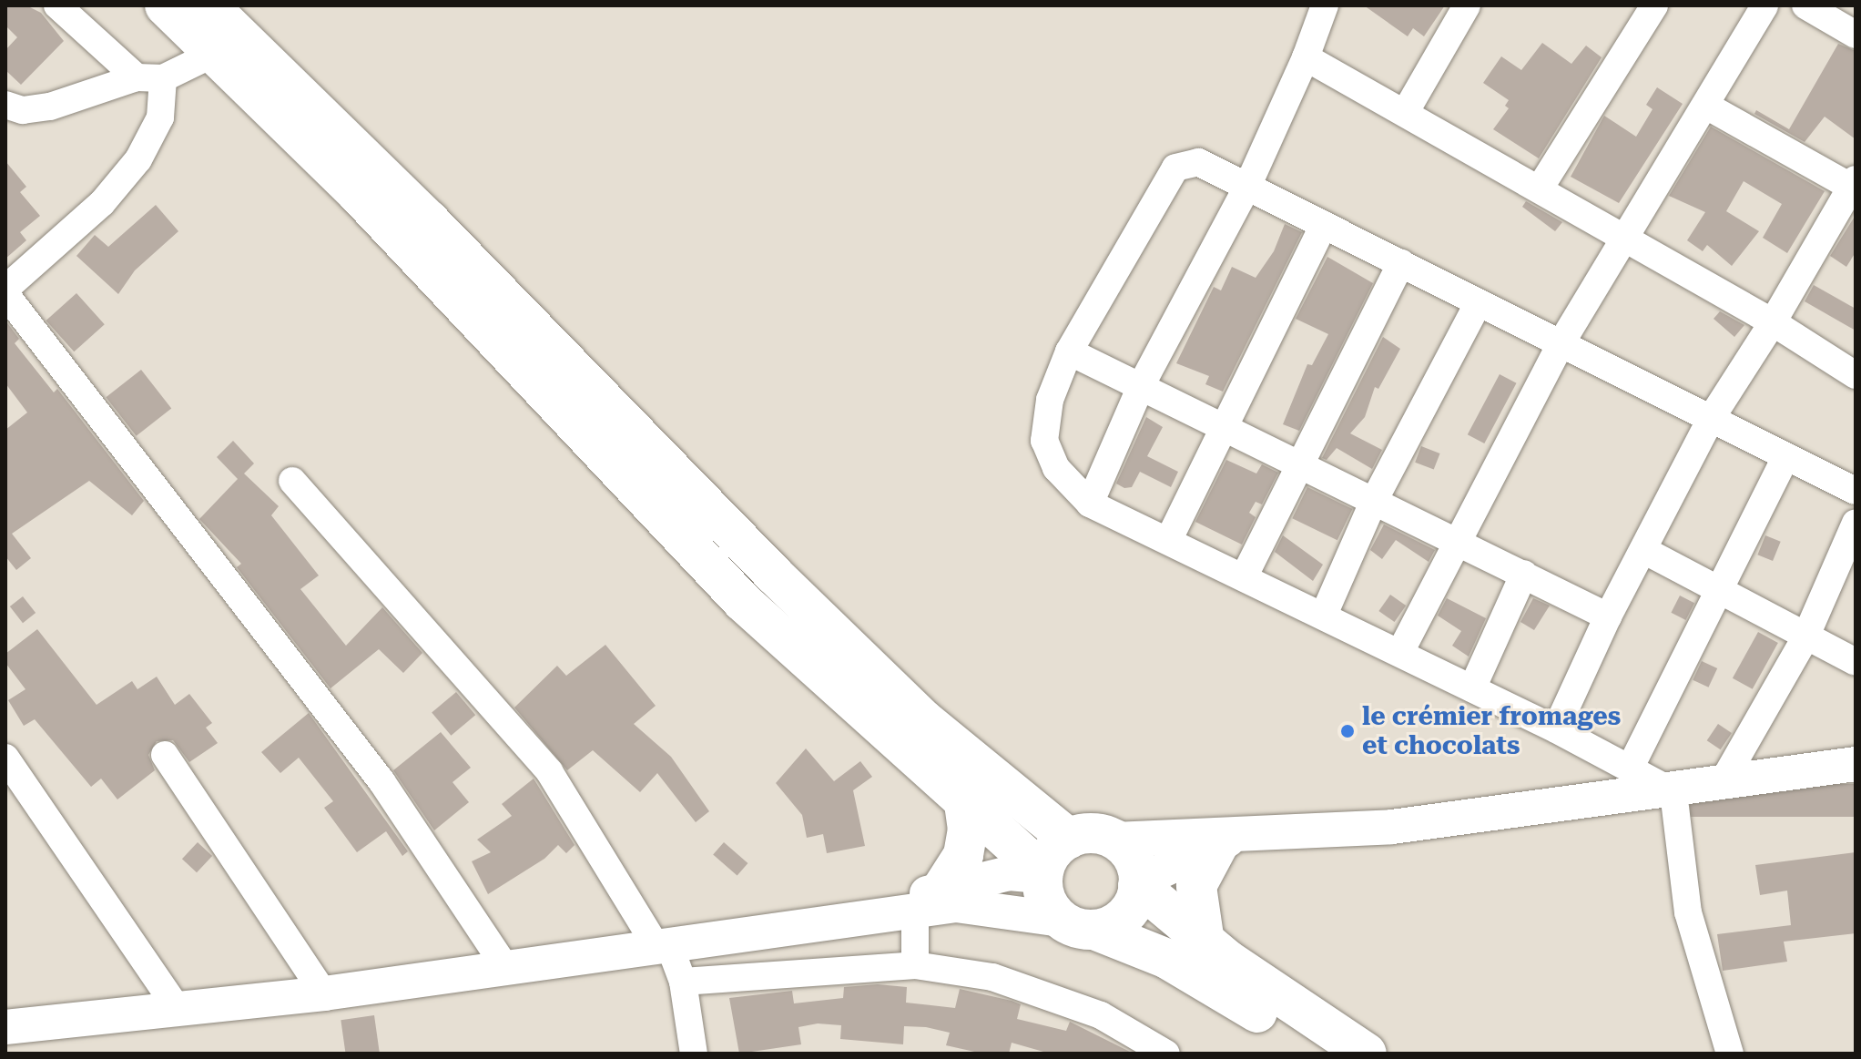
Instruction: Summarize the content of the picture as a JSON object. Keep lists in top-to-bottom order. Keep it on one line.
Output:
{"places":["le crémier fromages et chocolats"]}
